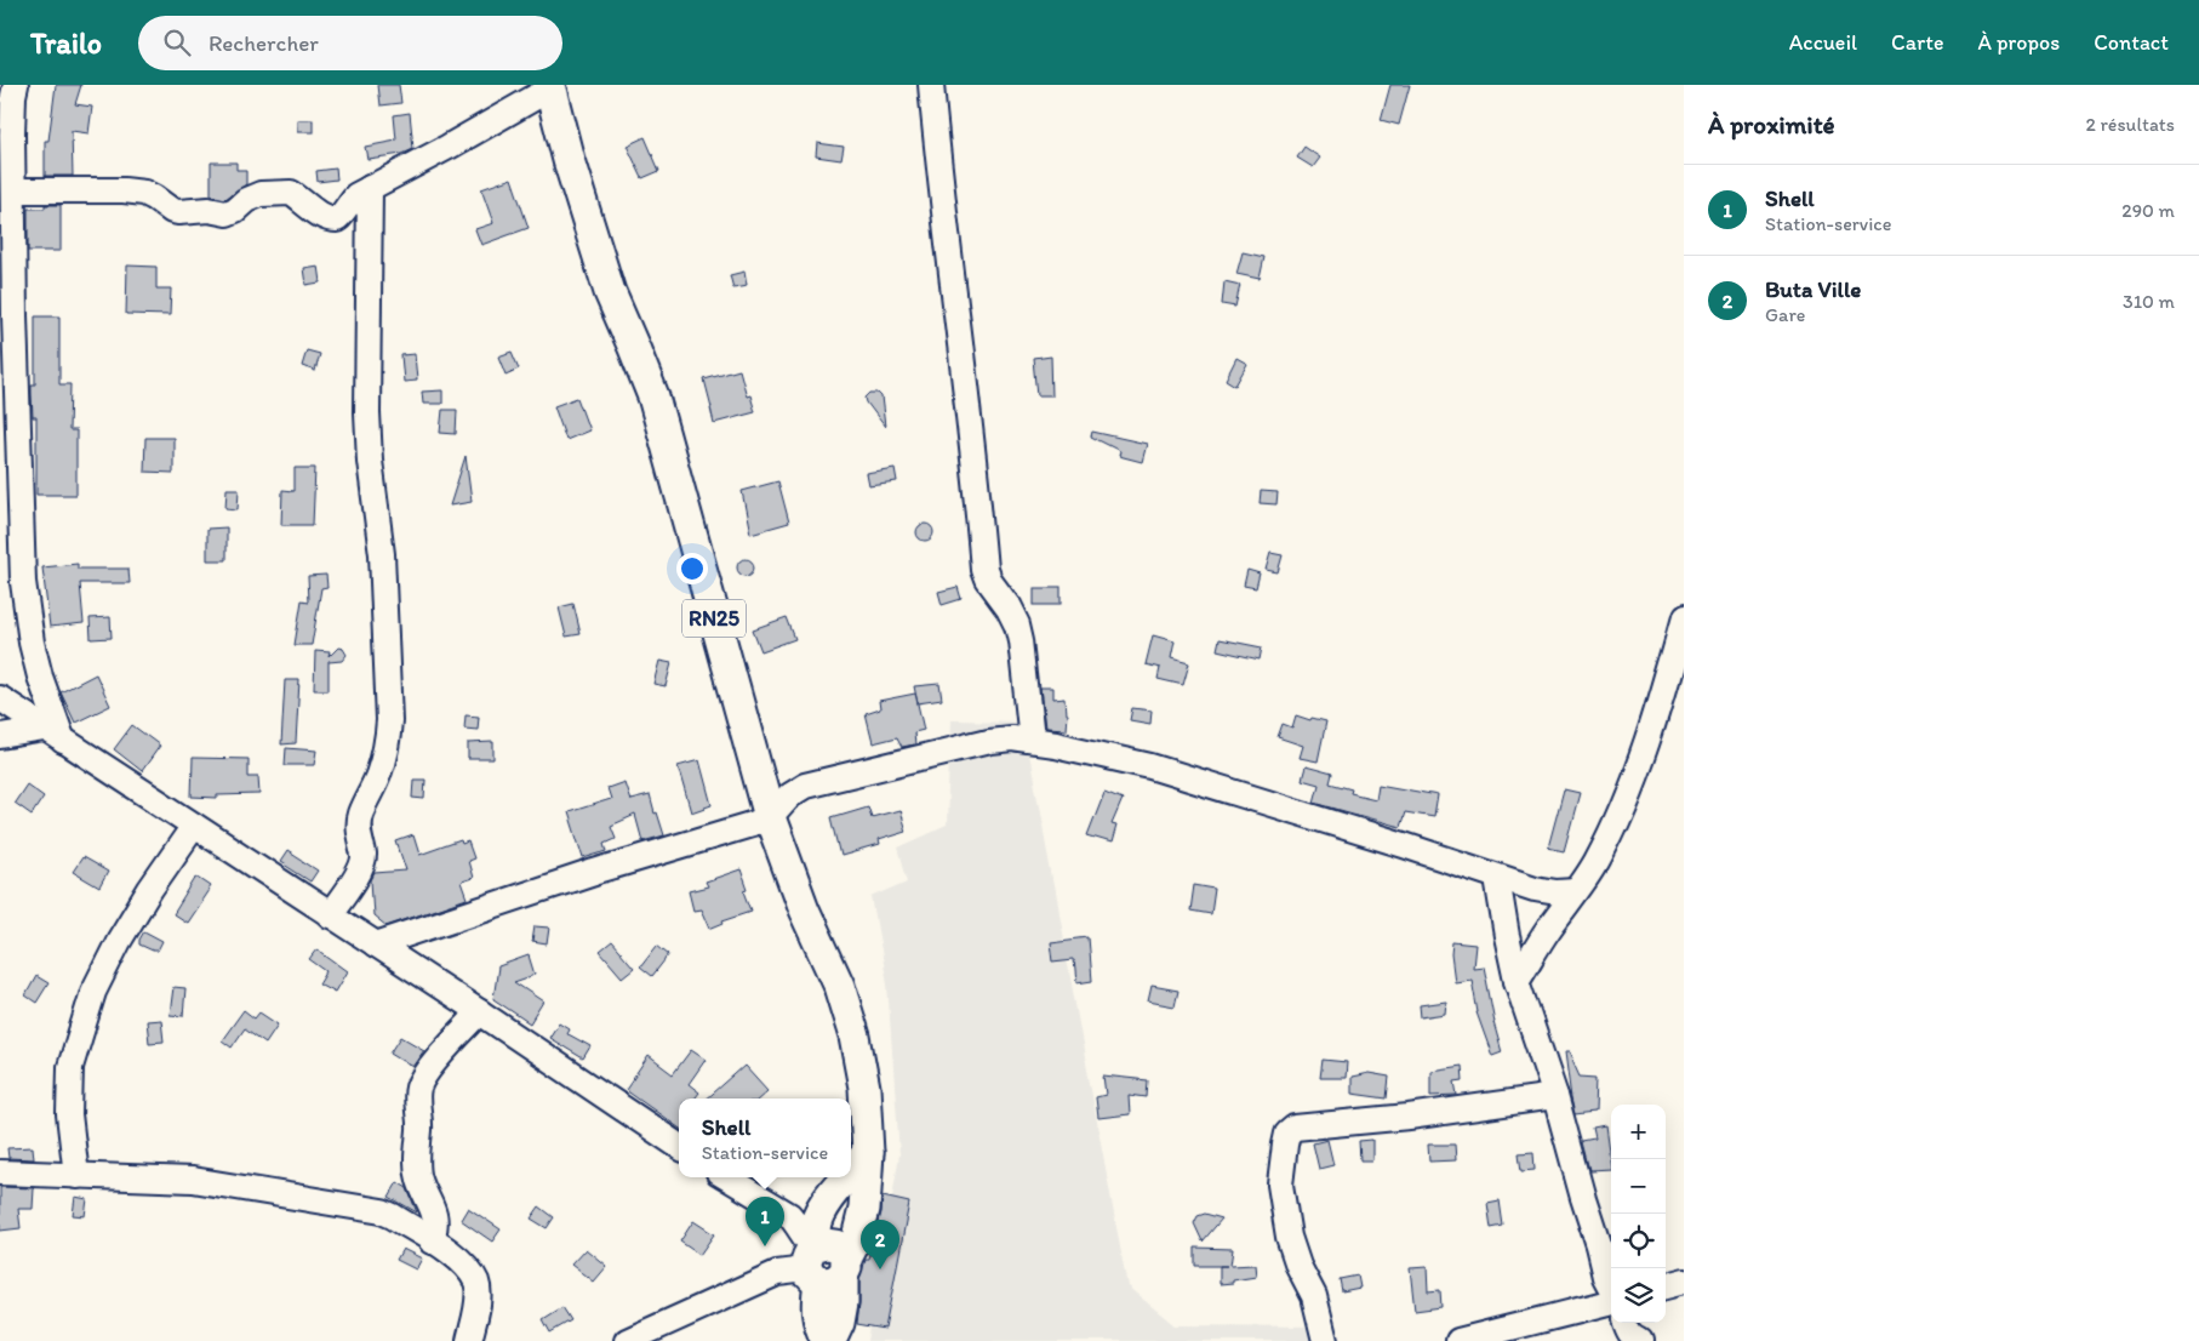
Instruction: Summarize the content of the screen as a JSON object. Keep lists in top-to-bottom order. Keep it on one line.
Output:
{"streets":{"main road":["RN25"]},"page":{"header":"Trailo","search":"Rechercher","nav":["Accueil","Carte","À propos","Contact"],"heading":["À proximité","2 résultats"],"list":[{"mark":"1","name":"Shell","note":"Station-service","value":"290 m"},{"mark":"2","name":"Buta Ville","note":"Gare","value":"310 m"}],"popup":["Shell","Station-service"],"map_buttons":["+","−"],"pins":["1","2"]}}
